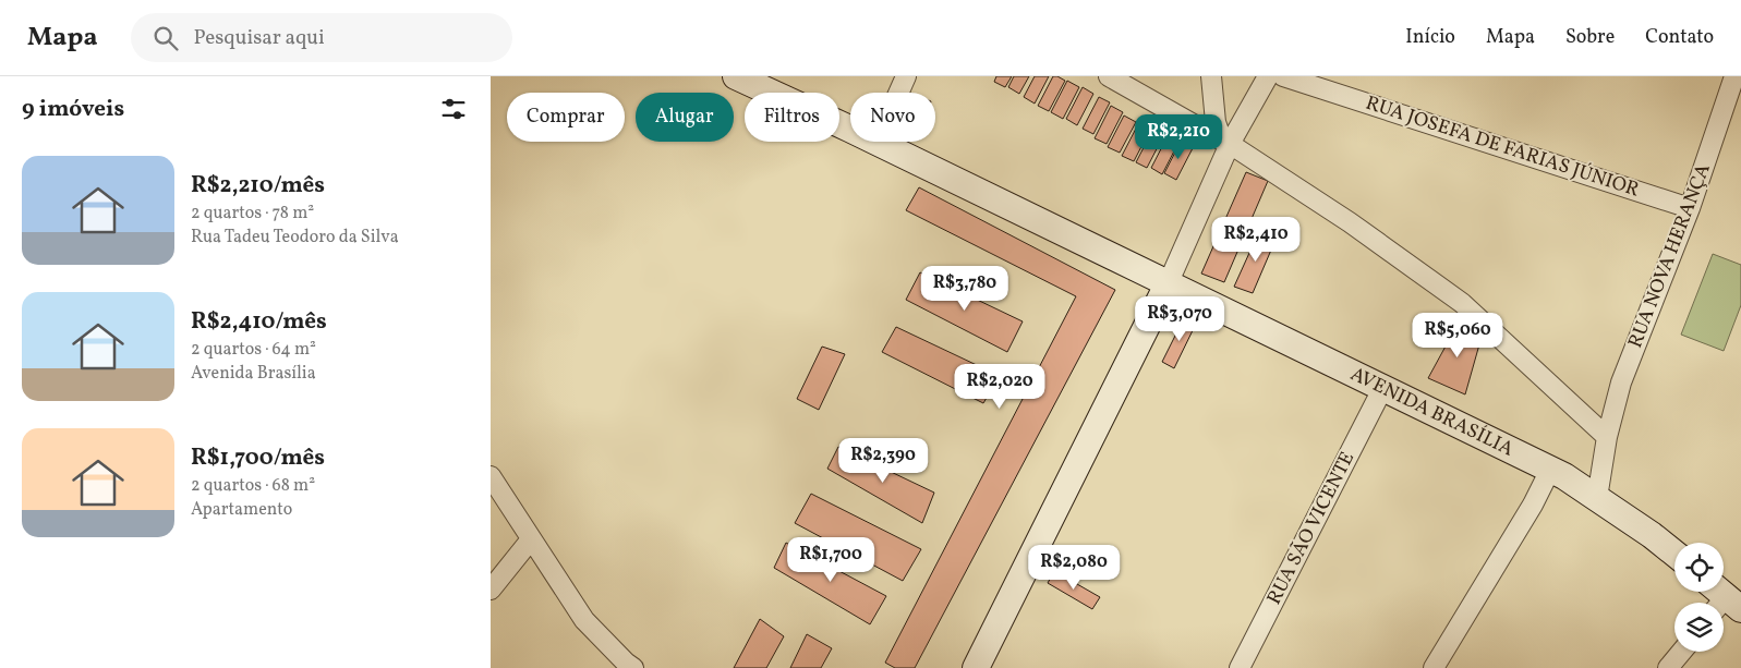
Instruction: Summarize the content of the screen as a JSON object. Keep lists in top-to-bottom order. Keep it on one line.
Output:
{"streets":{"main road":["AVENIDA BRASÍLIA"],"street":["RUA JOSEFA DE FARIAS JÚNIOR","RUA NOVA HERANÇA","RUA SÃO VICENTE"]},"crossings":[["RUA JOSEFA DE FARIAS JÚNIOR","RUA NOVA HERANÇA"],["RUA NOVA HERANÇA","AVENIDA BRASÍLIA"],["AVENIDA BRASÍLIA","RUA SÃO VICENTE"]],"page":{"header":"Mapa","search":"Pesquisar aqui","nav":["Início","Mapa","Sobre","Contato"],"heading":"9 imóveis","chip":["Comprar","Alugar","Filtros","Novo"],"price":["R$2,210","R$2,410","R$3,780","R$3,070","R$5,060","R$2,020","R$2,390","R$1,700","R$2,080"],"list":[{"name":"R$2,210/mês","note":"2 quartos · 78 m² · Rua Tadeu Teodoro da Silva"},{"name":"R$2,410/mês","note":"2 quartos · 64 m² · Avenida Brasília"},{"name":"R$1,700/mês","note":"2 quartos · 68 m² · Apartamento"}]}}
